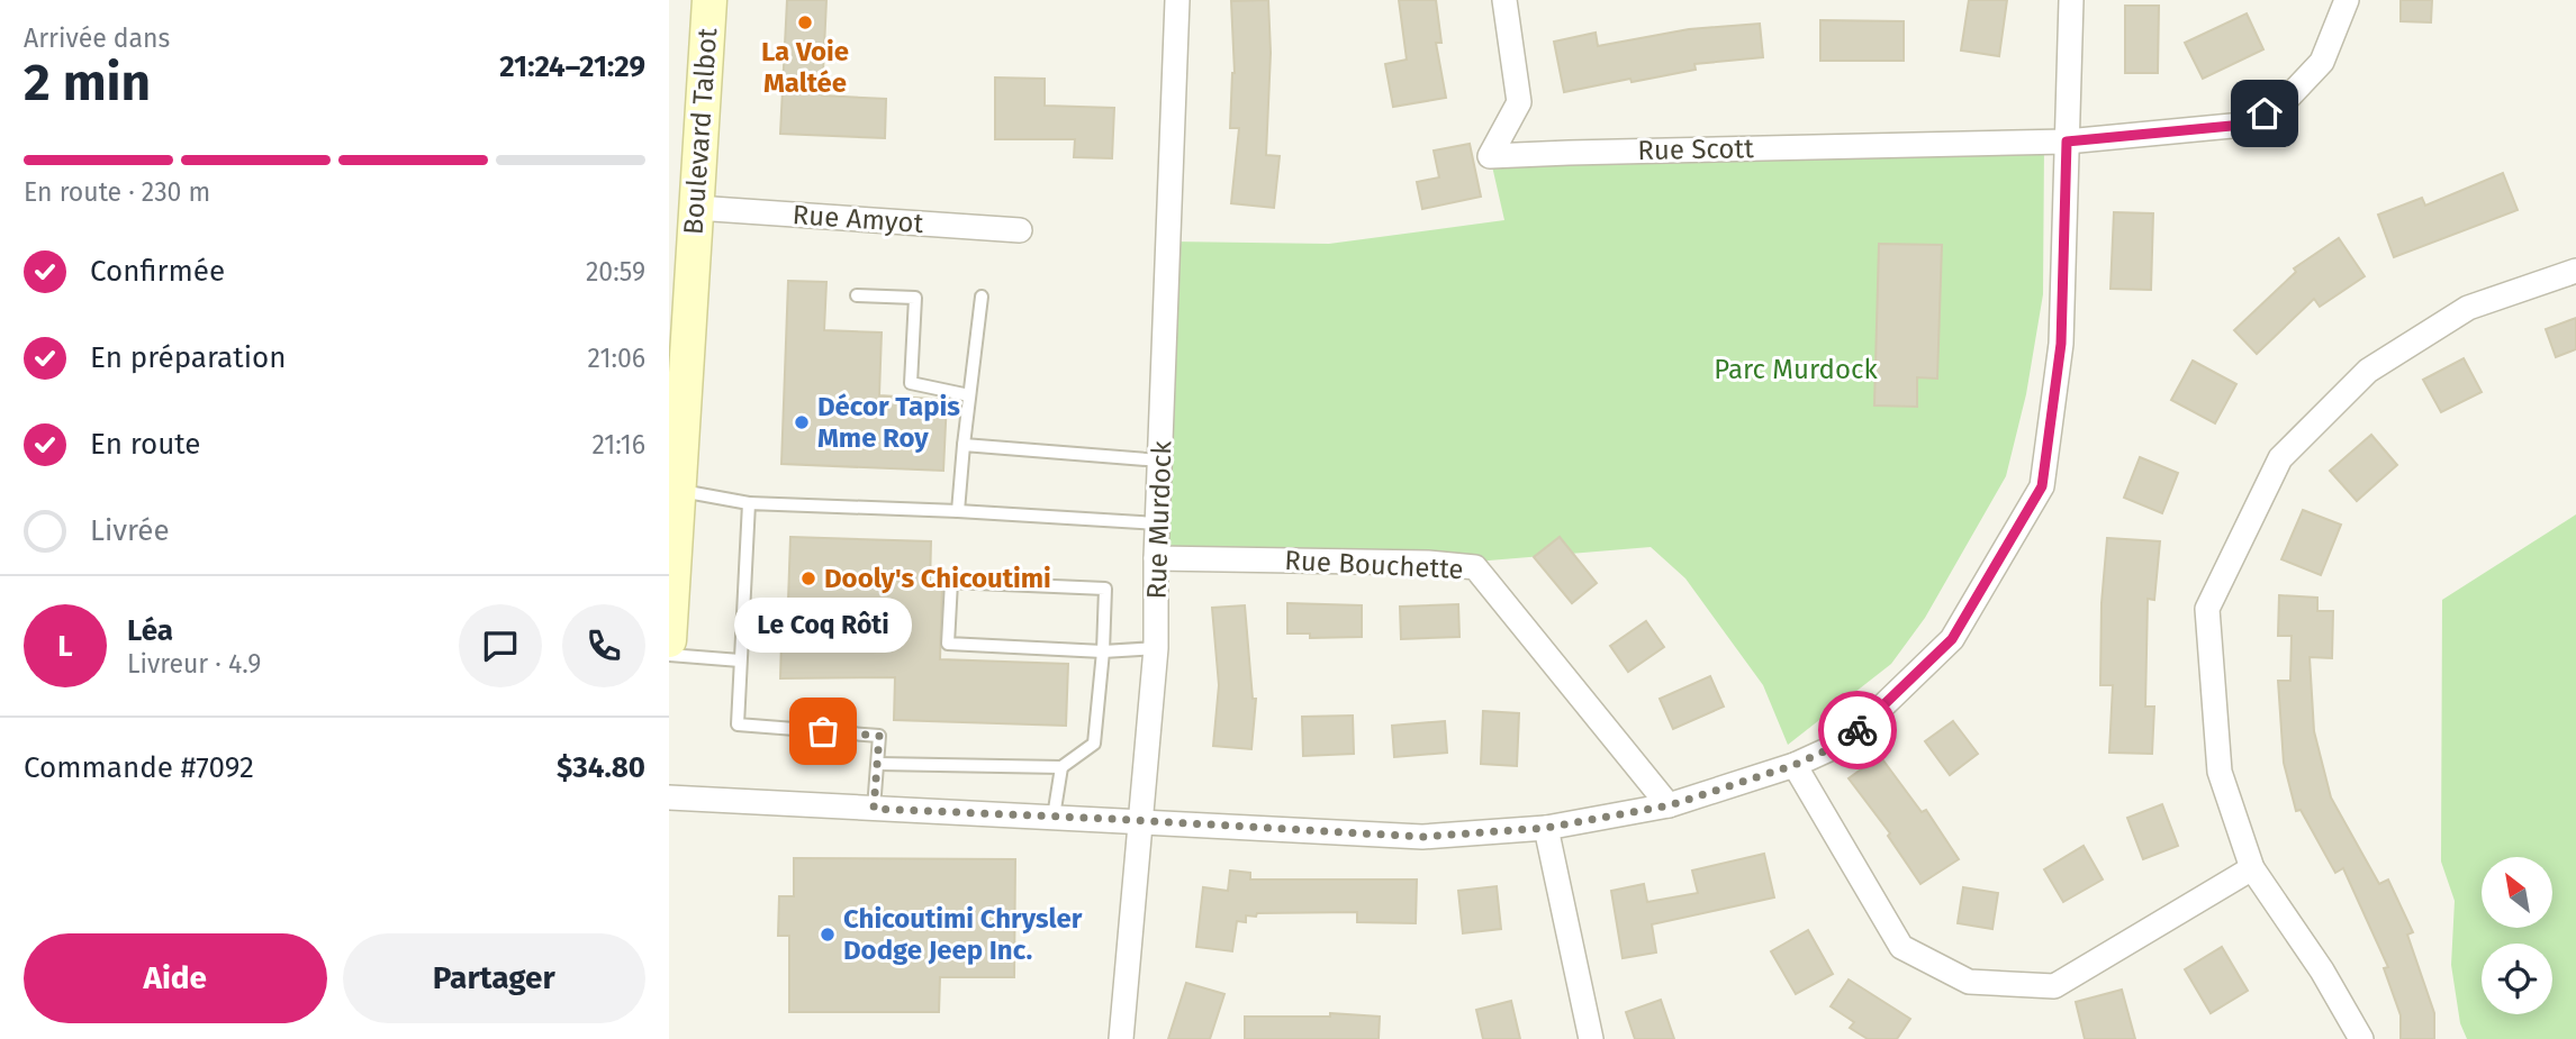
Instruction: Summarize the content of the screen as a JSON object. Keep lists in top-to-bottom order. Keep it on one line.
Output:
{"streets":{"main road":["Boulevard Talbot"],"street":["Rue Scott","Rue Amyot","Rue Murdock","Rue Bouchette"]},"crossings":[["Boulevard Talbot","Rue Amyot"],["Rue Murdock","Rue Bouchette"]],"parks":["Parc Murdock"],"places":["La Voie Maltée","Décor Tapis Mme Roy","Dooly's Chicoutimi","Le Coq Rôti","Chicoutimi Chrysler Dodge Jeep Inc."],"north":"top left","page":{"heading":["2 min","Arrivée dans","21:24–21:29"],"panel":["Léa","Livreur · 4.9","Commande #7092","$34.80"],"bar":"En route · 230 m","list":[["Confirmée","20:59"],["En préparation","21:06"],["En route","21:16"],"Livrée"],"bubble":"Le Coq Rôti","round":"L","buttons":["Aide","Partager"]}}
